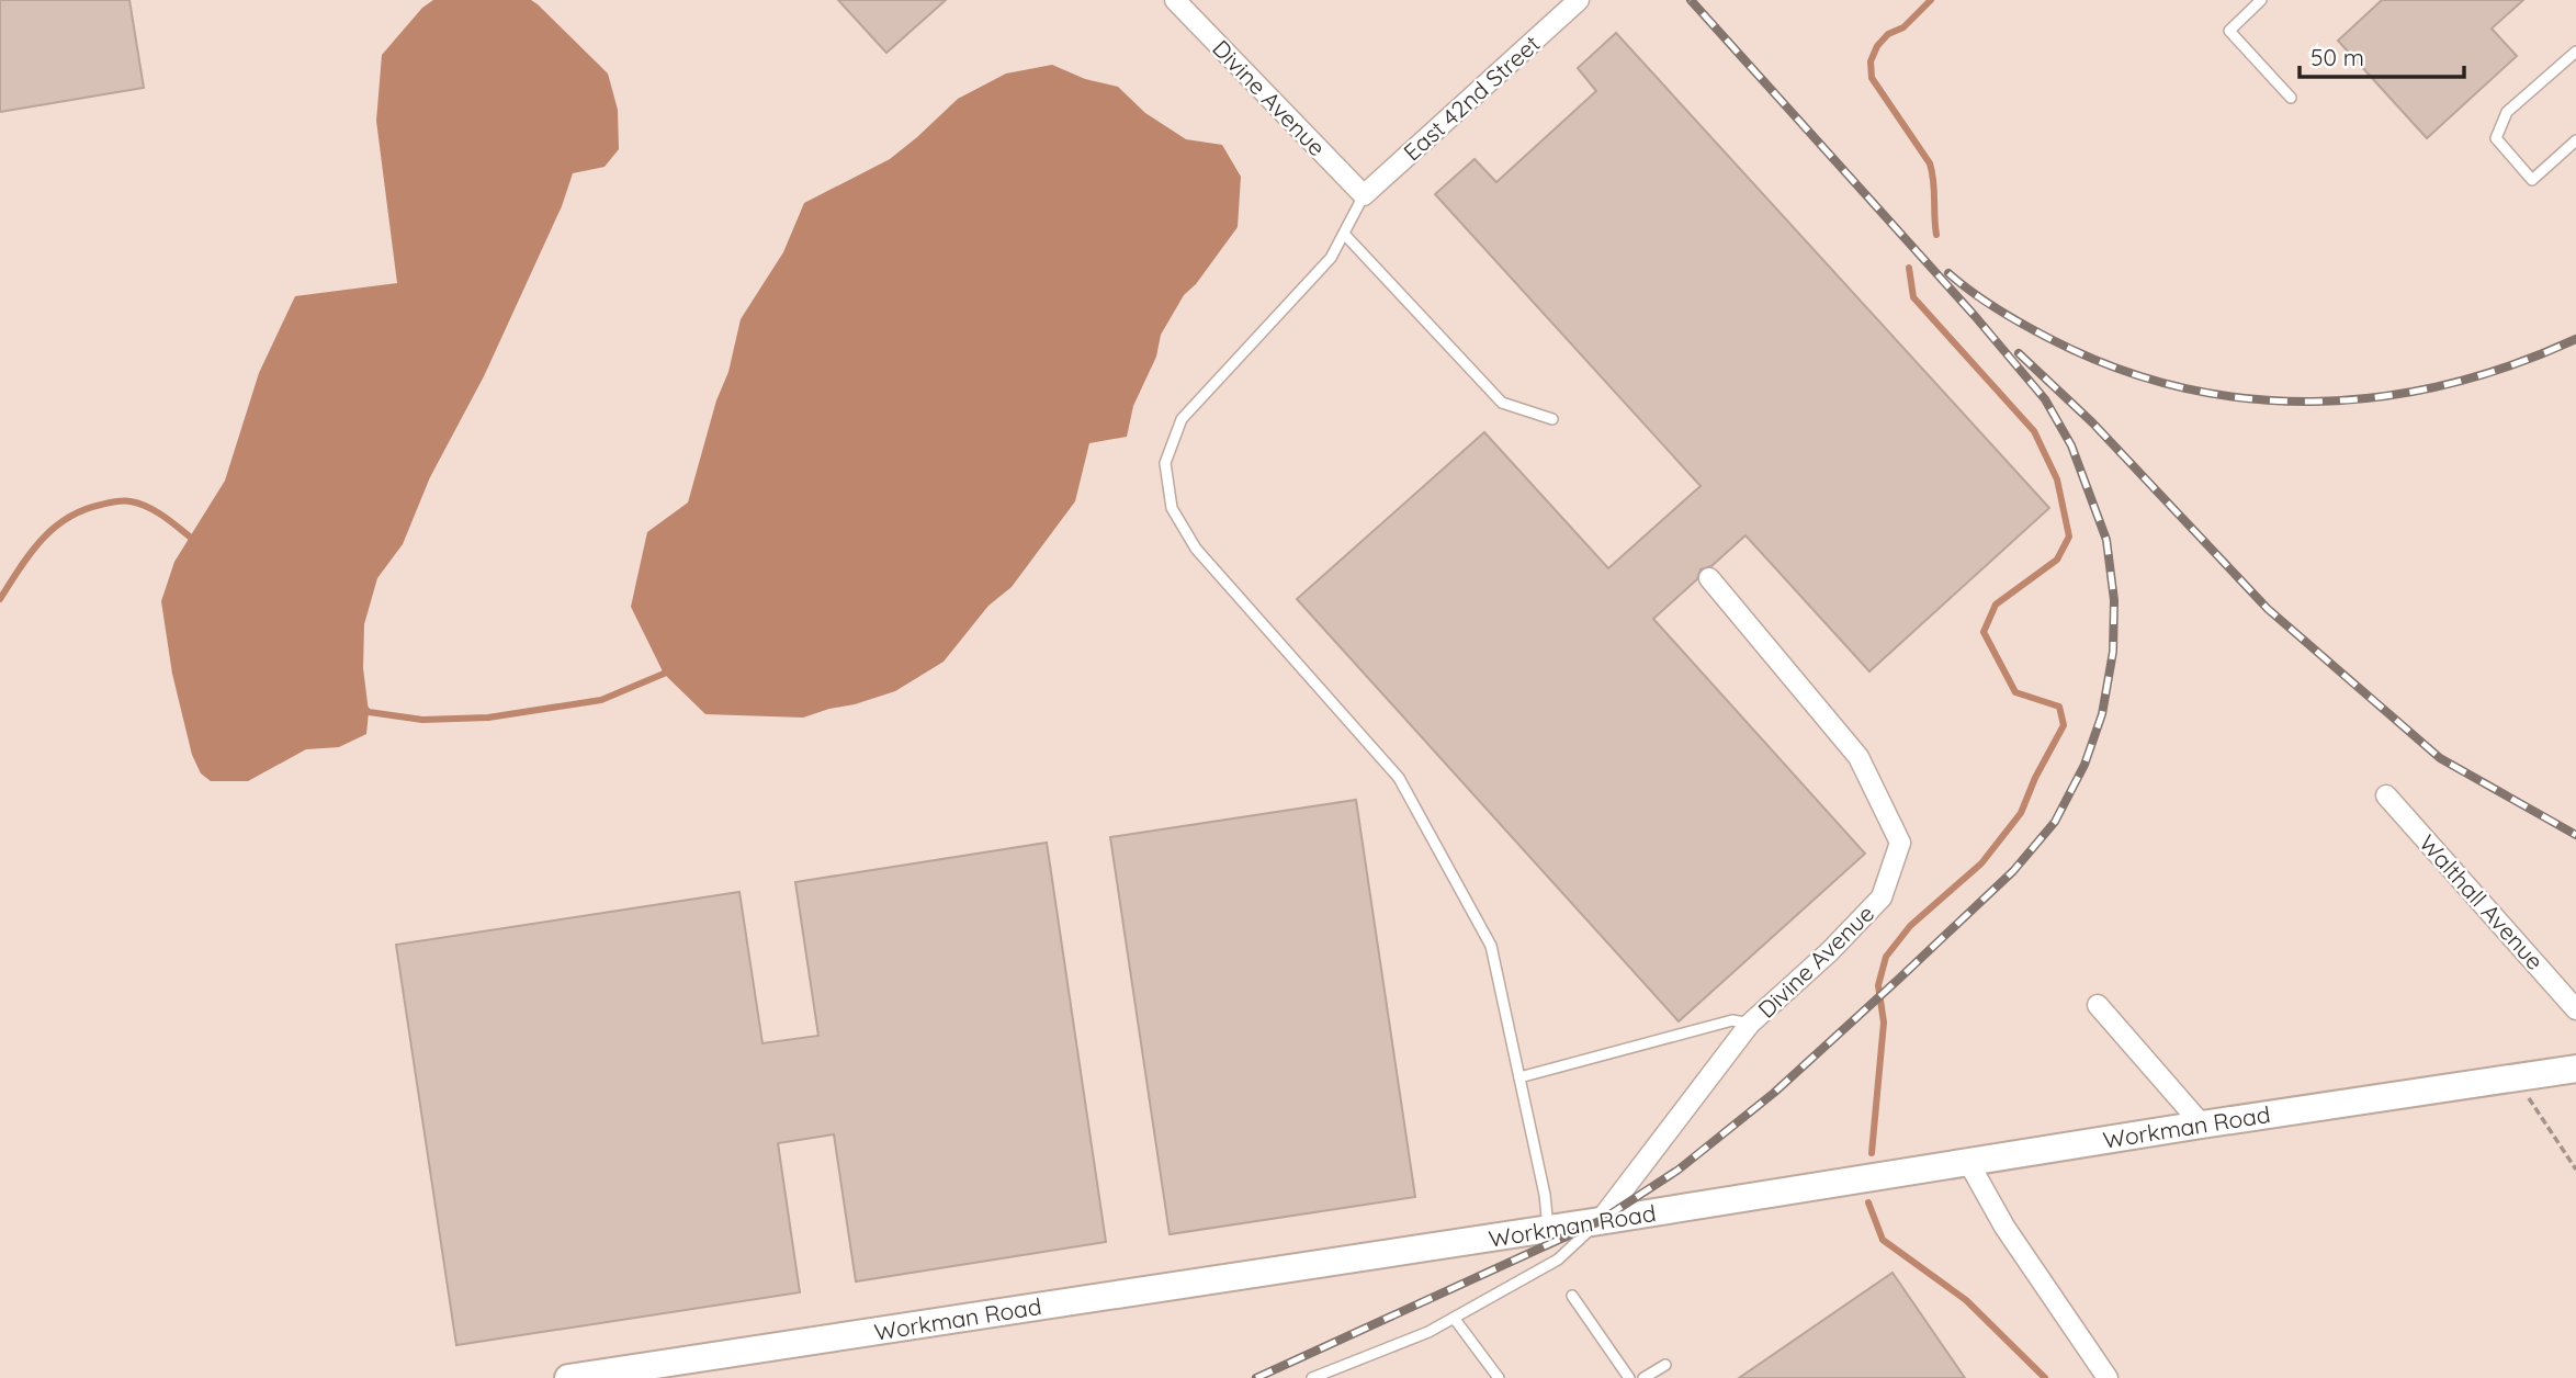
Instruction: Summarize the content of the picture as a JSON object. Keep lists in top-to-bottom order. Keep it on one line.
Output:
{"streets":{"street":["Divine Avenue","East 42nd Street","Walthall Avenue","Workman Road"]},"crossings":[["Divine Avenue","East 42nd Street"],["Divine Avenue","Workman Road"]],"scale_bar":"50 m"}
